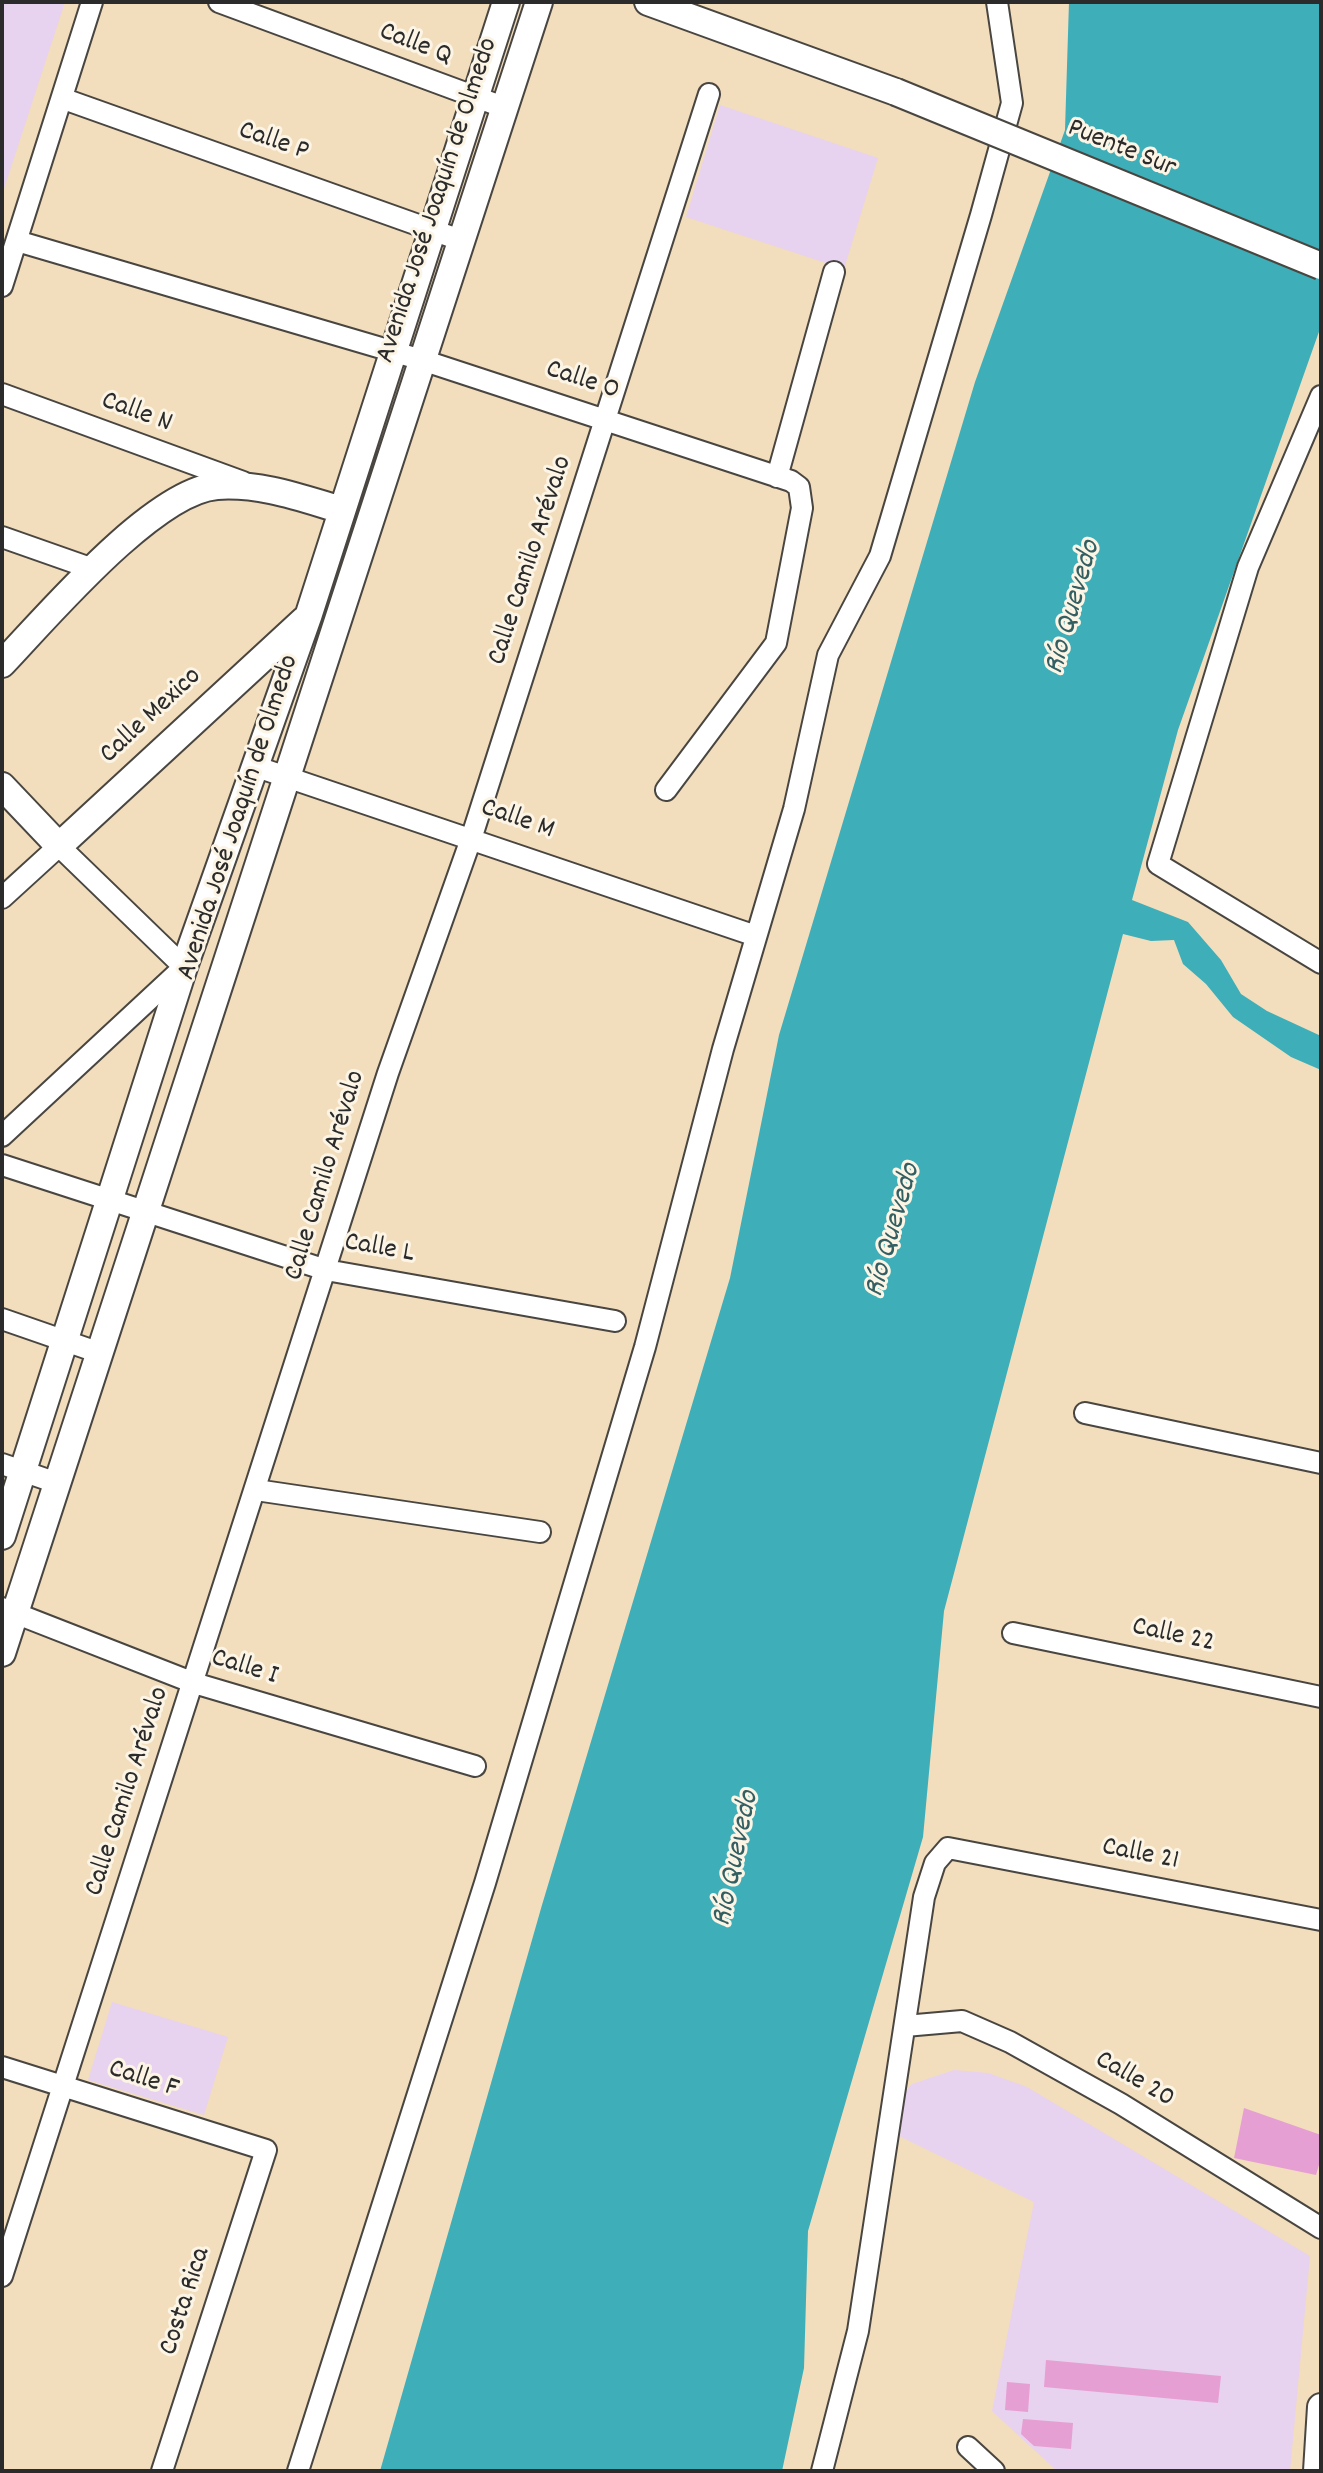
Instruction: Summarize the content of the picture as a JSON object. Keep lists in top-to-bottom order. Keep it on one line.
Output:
{"streets":{"main road":["Puente Sur","Avenida José Joaquín de Olmedo","Calle Mexico"],"street":["Calle Q","Calle P","Calle O","Calle N","Calle Camilo Arévalo","Calle M","Calle L","Calle 22","Calle I","Calle 21","Calle F","Calle 20","Costa Rica"]},"crossings":[["Calle Q","Avenida José Joaquín de Olmedo"],["Calle P","Avenida José Joaquín de Olmedo"],["Avenida José Joaquín de Olmedo","Calle O"],["Avenida José Joaquín de Olmedo","Calle Mexico"],["Avenida José Joaquín de Olmedo","Calle M"],["Avenida José Joaquín de Olmedo","Calle L"],["Avenida José Joaquín de Olmedo","Calle I"],["Calle O","Calle Camilo Arévalo"],["Calle Camilo Arévalo","Calle M"],["Calle Camilo Arévalo","Calle L"],["Calle Camilo Arévalo","Calle I"],["Calle Camilo Arévalo","Calle F"],["Calle 21","Calle 20"],["Calle F","Costa Rica"]],"water":["Río Quevedo"]}
